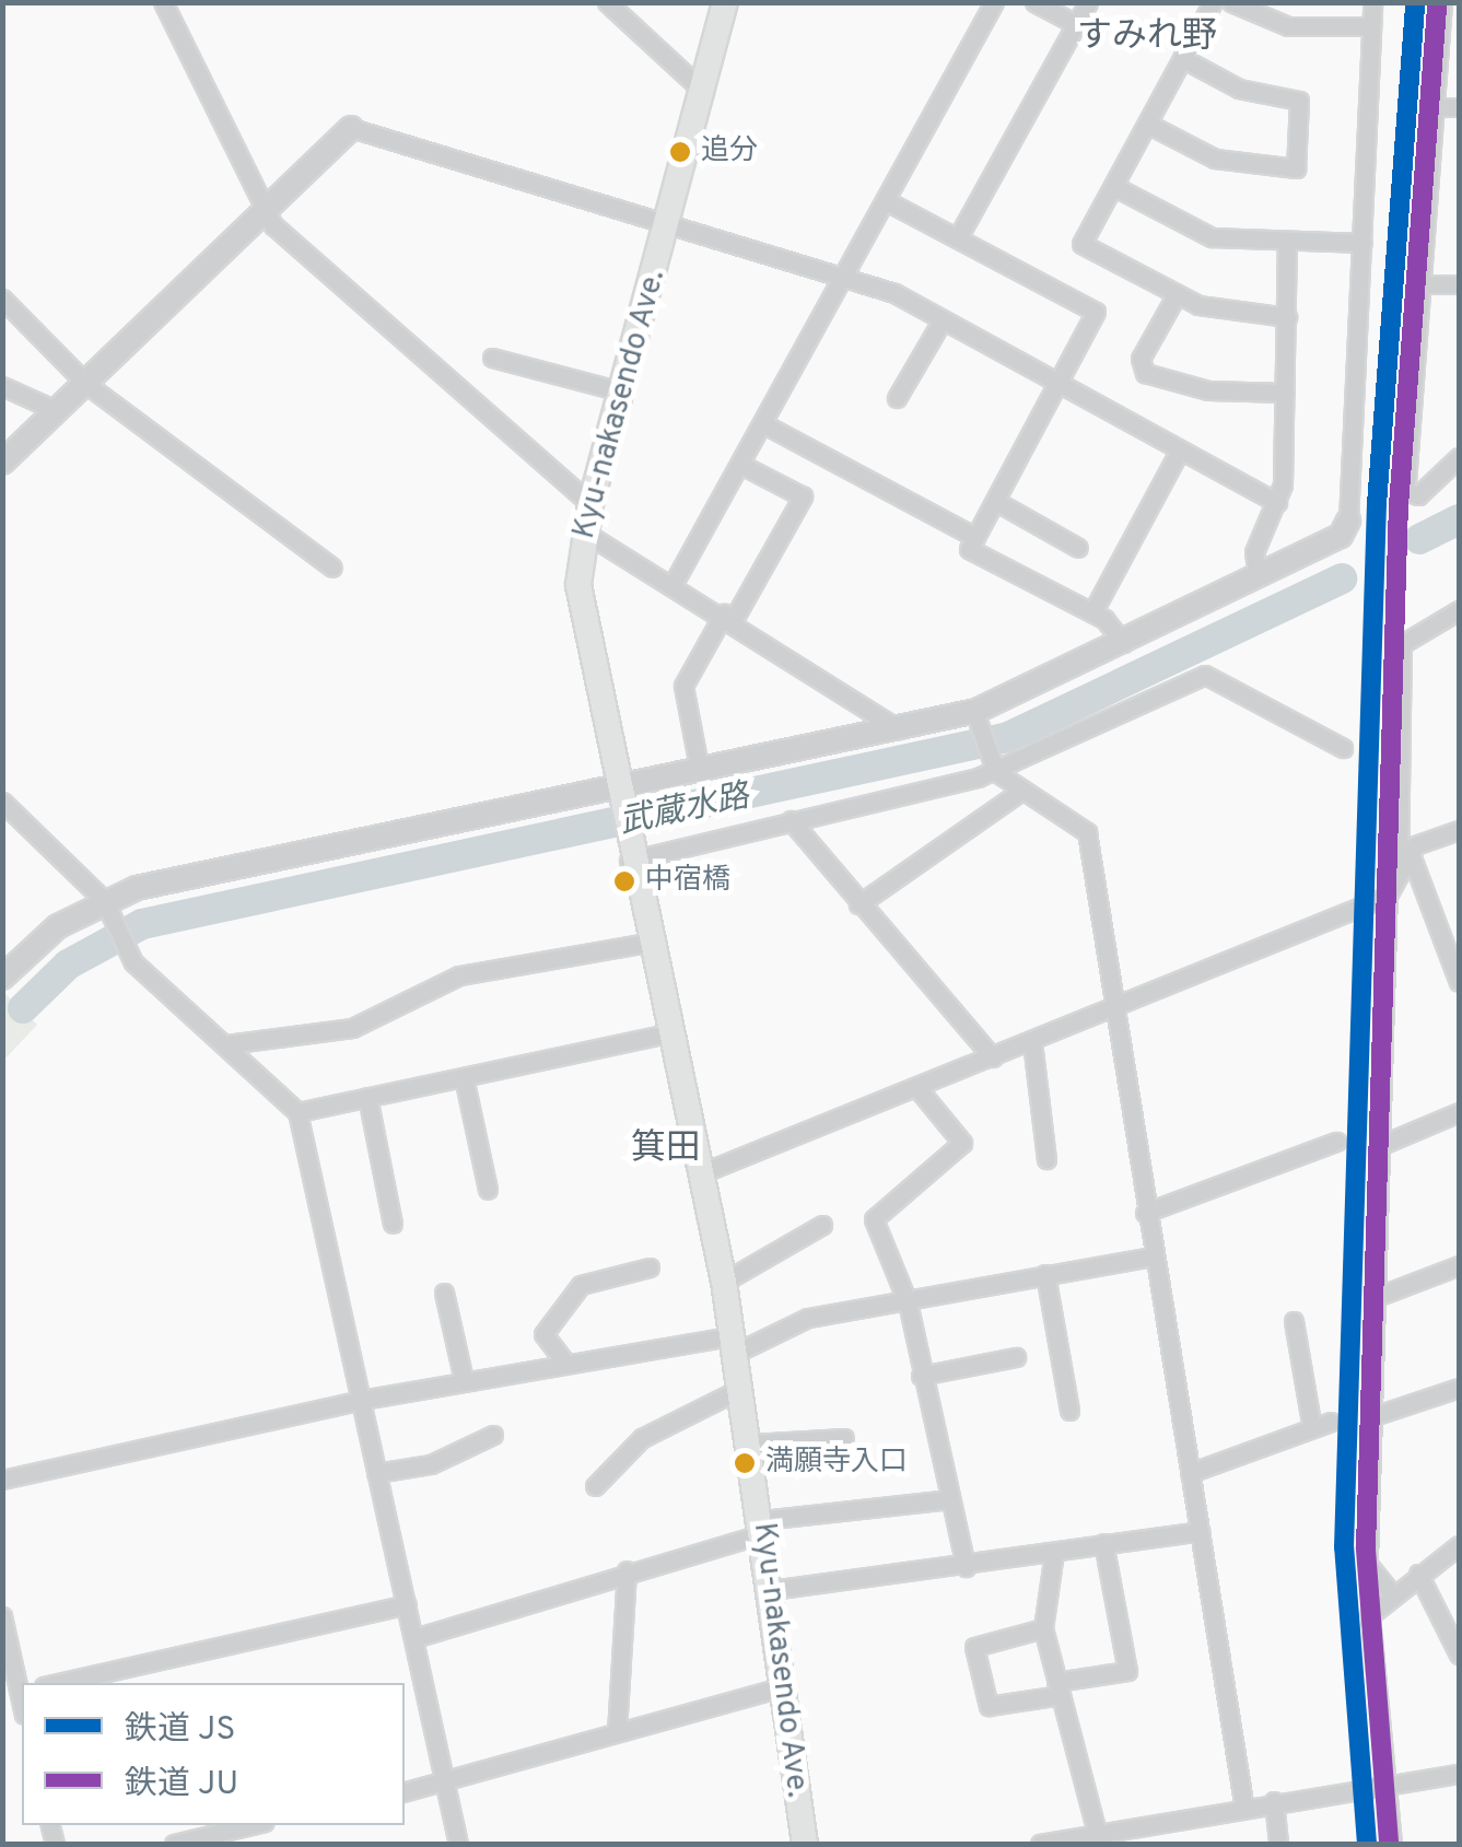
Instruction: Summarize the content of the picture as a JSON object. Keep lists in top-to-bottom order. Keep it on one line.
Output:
{"streets":{"main road":["Kyu-nakasendo Ave."]},"districts":["すみれ野","箕田"],"water":["武蔵水路"],"places":["追分","中宿橋","満願寺入口"],"lines":["rail line JS","rail line JU"],"legend":["鉄道 JS","鉄道 JU"]}
